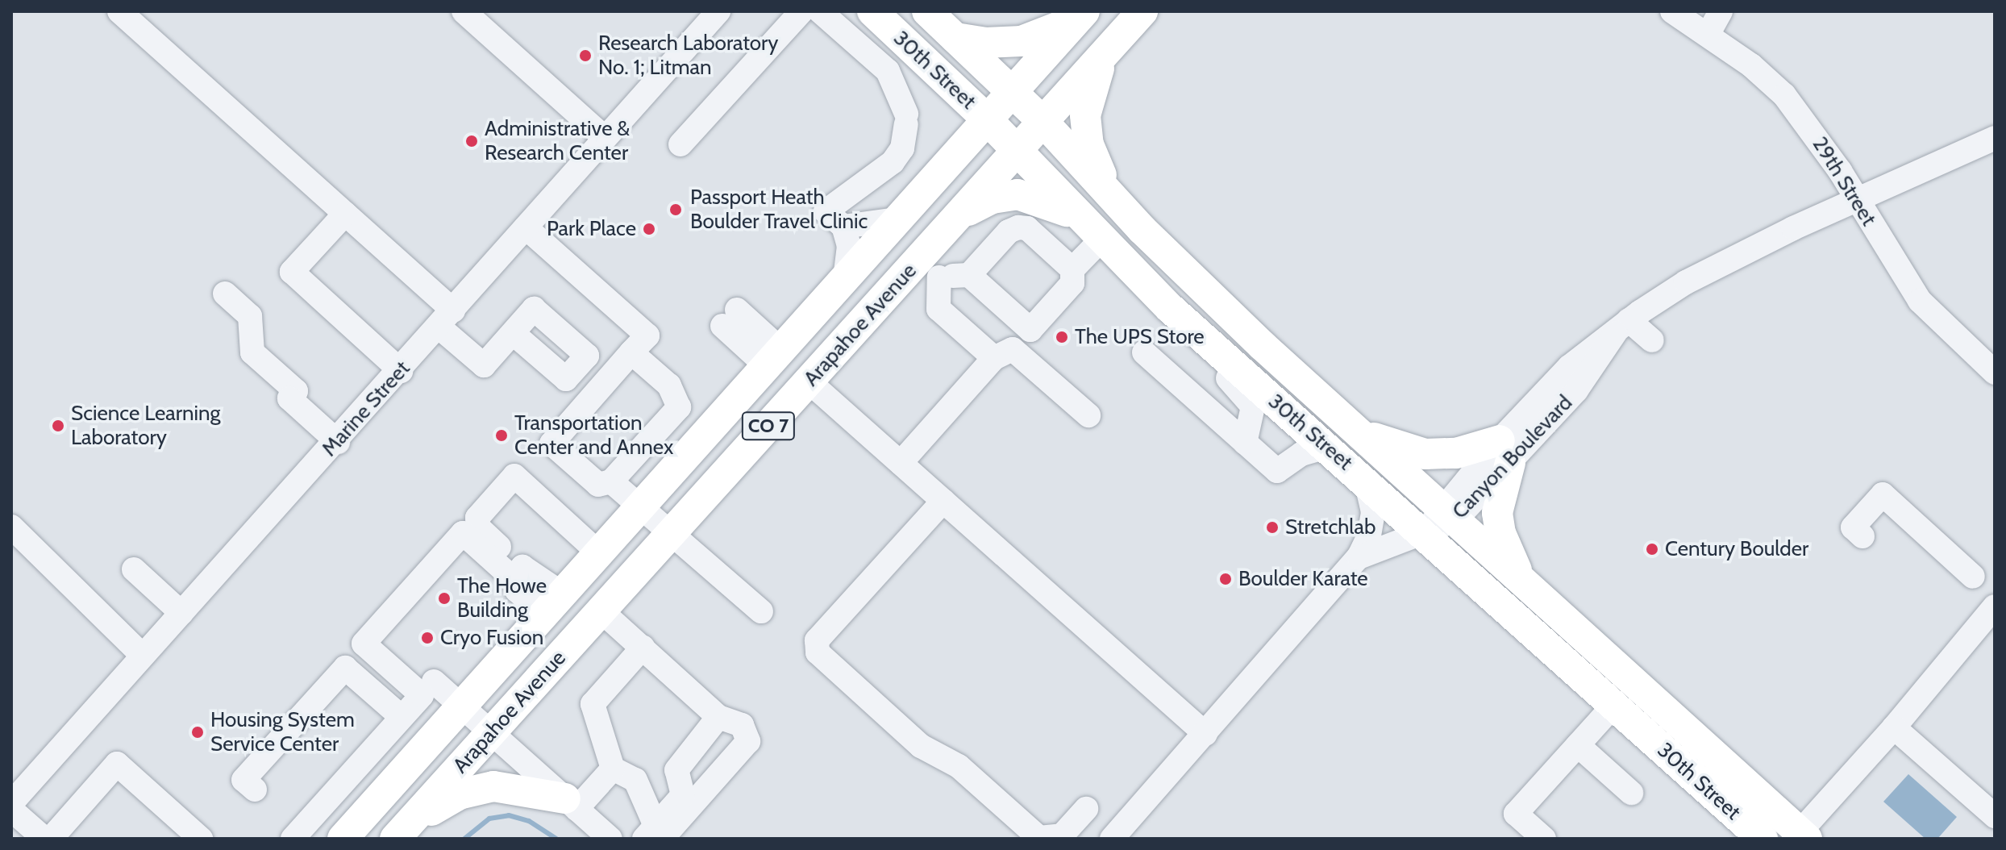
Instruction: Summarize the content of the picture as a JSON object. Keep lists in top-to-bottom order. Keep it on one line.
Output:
{"streets":{"main road":["30th Street","Arapahoe Avenue","CO 7"],"street":["29th Street","Marine Street","Canyon Boulevard"]},"crossings":[["30th Street","Arapahoe Avenue"],["30th Street","Canyon Boulevard"],["29th Street","Canyon Boulevard"]],"places":["Research Laboratory No. 1; Litman","Administrative & Research Center","Passport Heath Boulder Travel Clinic","Park Place","The UPS Store","Science Learning Laboratory","Transportation Center and Annex","Stretchlab","Century Boulder","Boulder Karate","The Howe Building","Cryo Fusion","Housing System Service Center"]}
